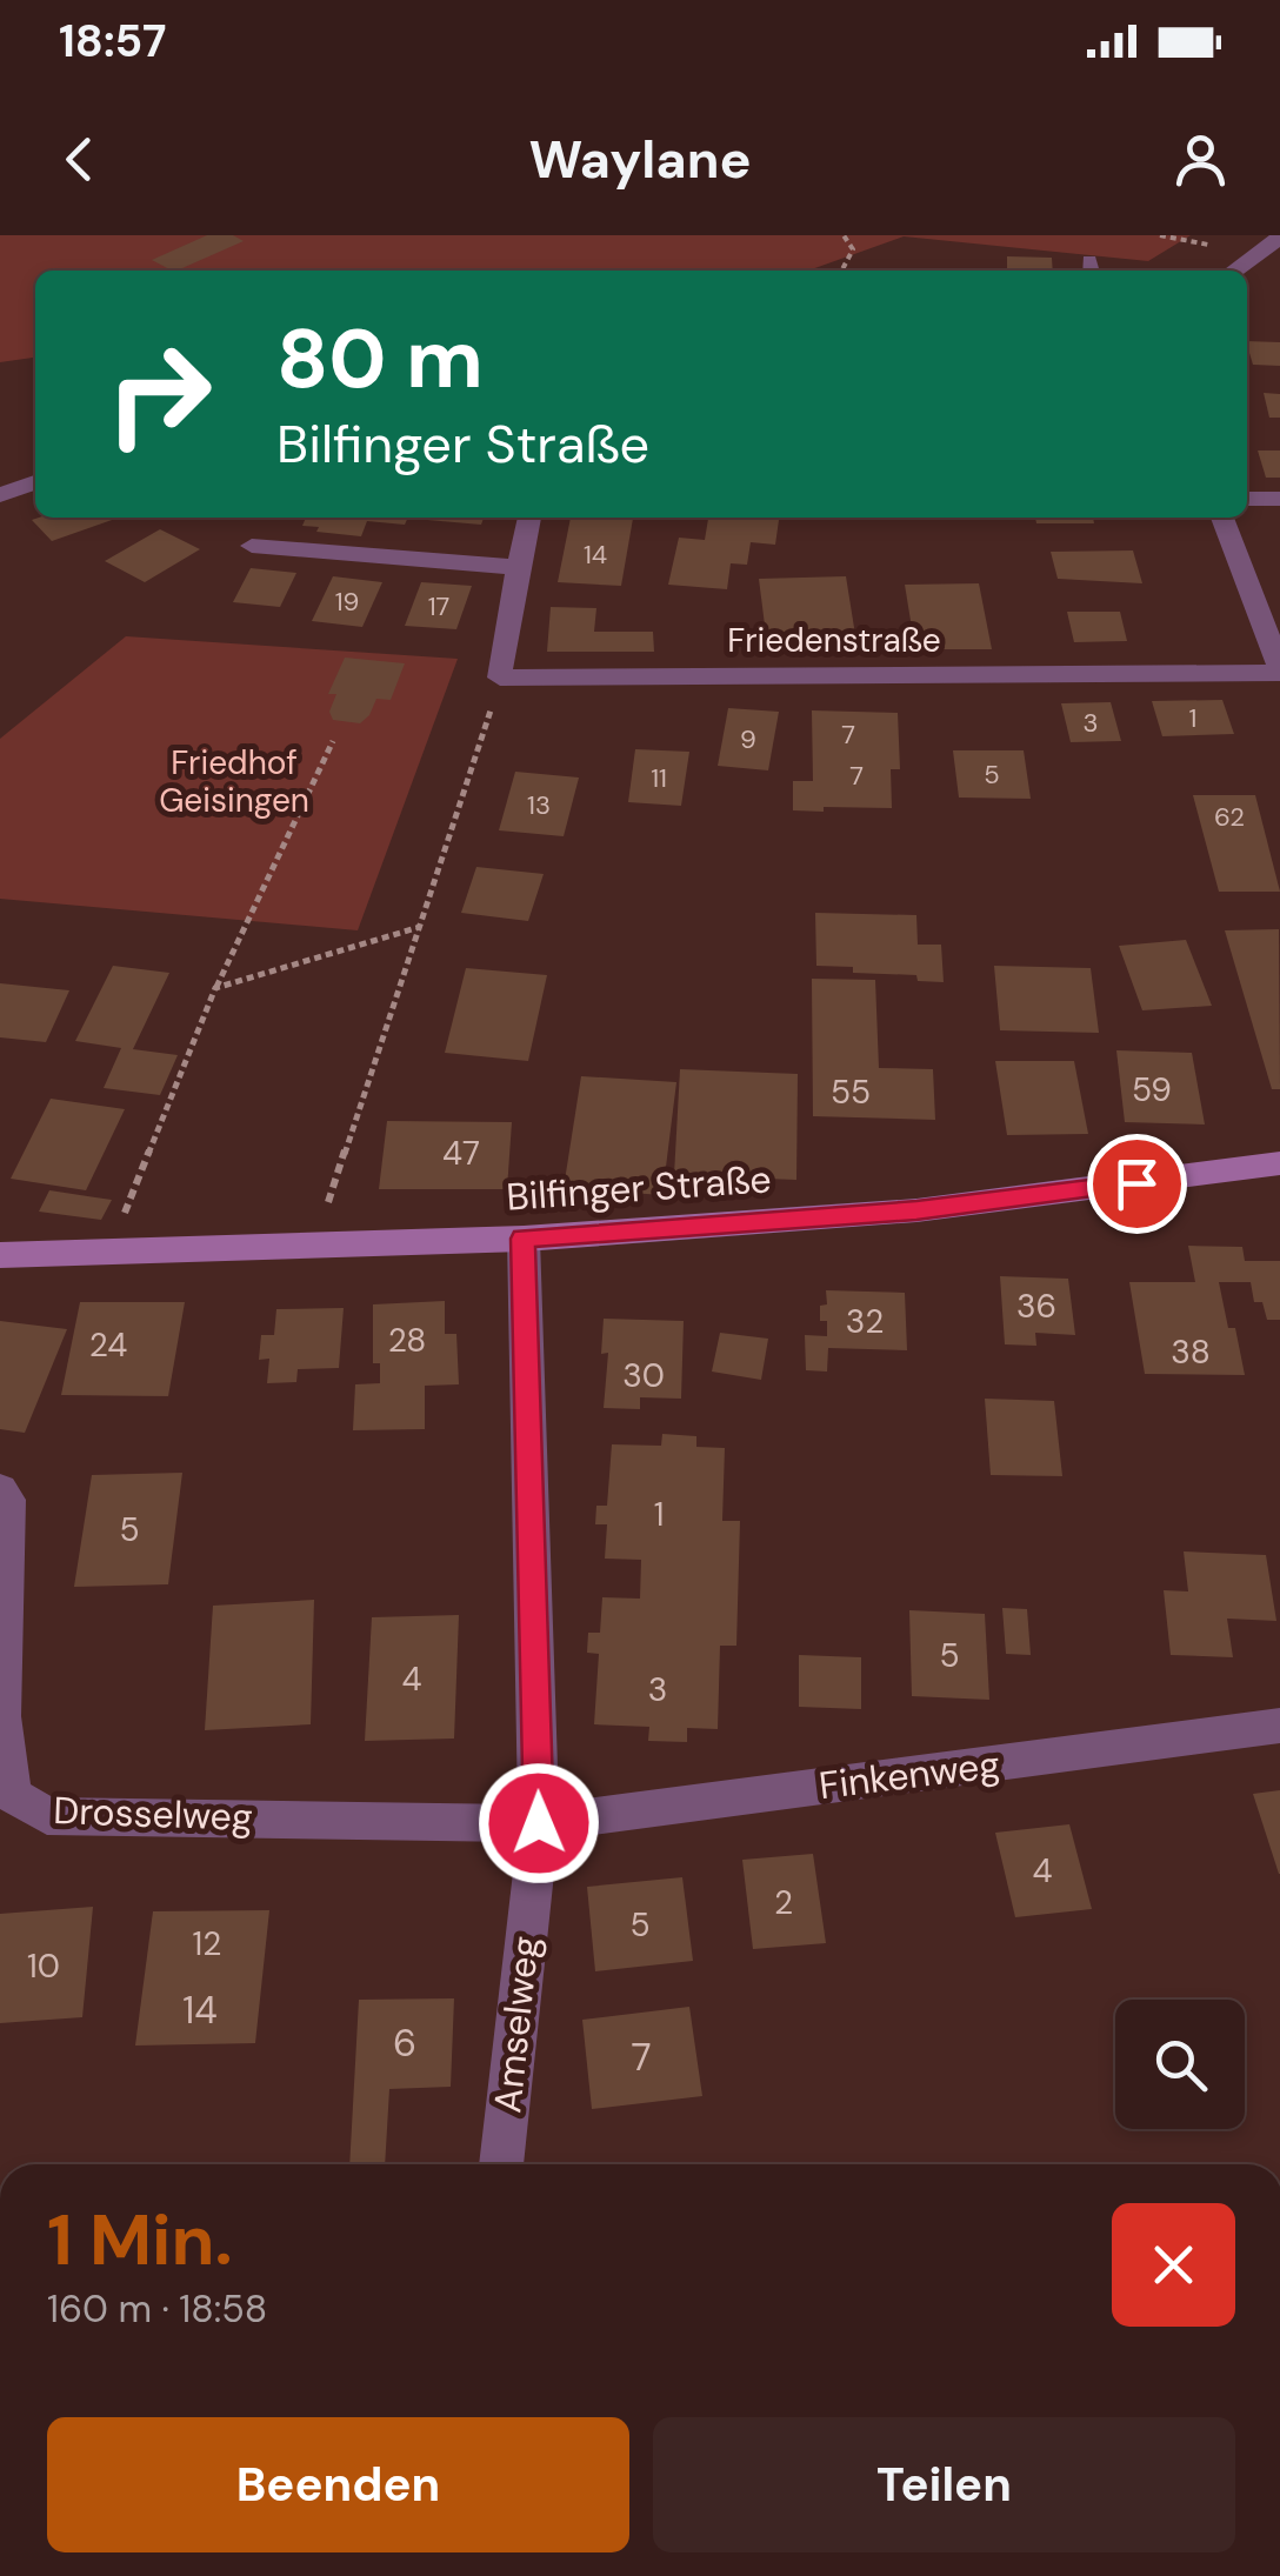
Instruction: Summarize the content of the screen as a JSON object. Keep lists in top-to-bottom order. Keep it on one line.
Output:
{"streets":{"street":["Friedenstraße","Bilfinger Straße","Finkenweg","Drosselweg","Amselweg"]},"crossings":[["Bilfinger Straße","Amselweg"],["Finkenweg","Drosselweg"],["Finkenweg","Amselweg"],["Drosselweg","Amselweg"]],"parks":["Friedhof Geisingen"],"house_numbers":["14","19","17","1","3","7","9","5","7","11","13","62","59","55","47","36","32","28","24","38","30","1","5","5","4","3","4","2","5","12","10","14","6","7"],"page":{"status":"18:57","header":"Waylane","turn":["80 m","Bilfinger Straße"],"heading":["1 Min.","160 m · 18:58"],"buttons":["Beenden","Teilen"]}}
